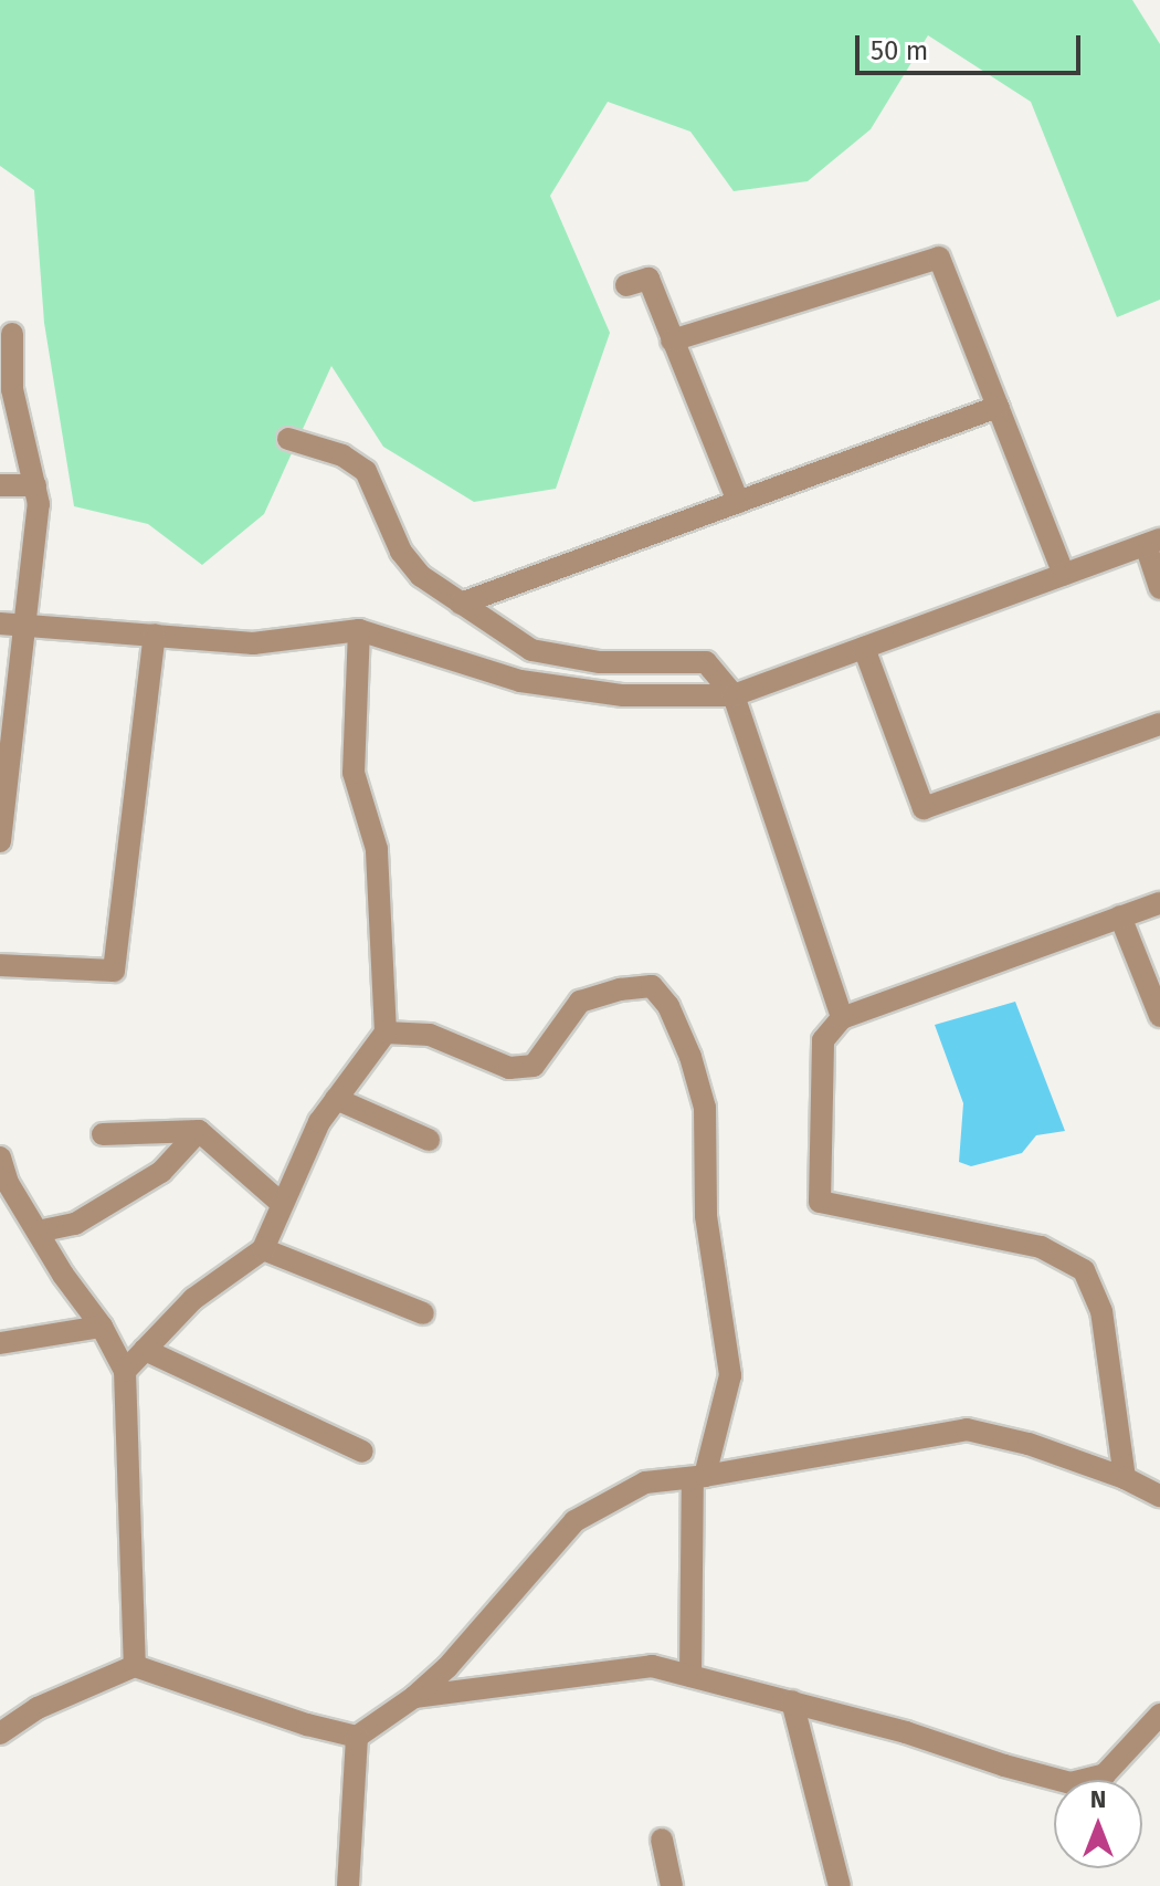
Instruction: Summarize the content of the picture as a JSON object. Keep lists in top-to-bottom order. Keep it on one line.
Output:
{"scale_bar":"50 m","north":"top"}
